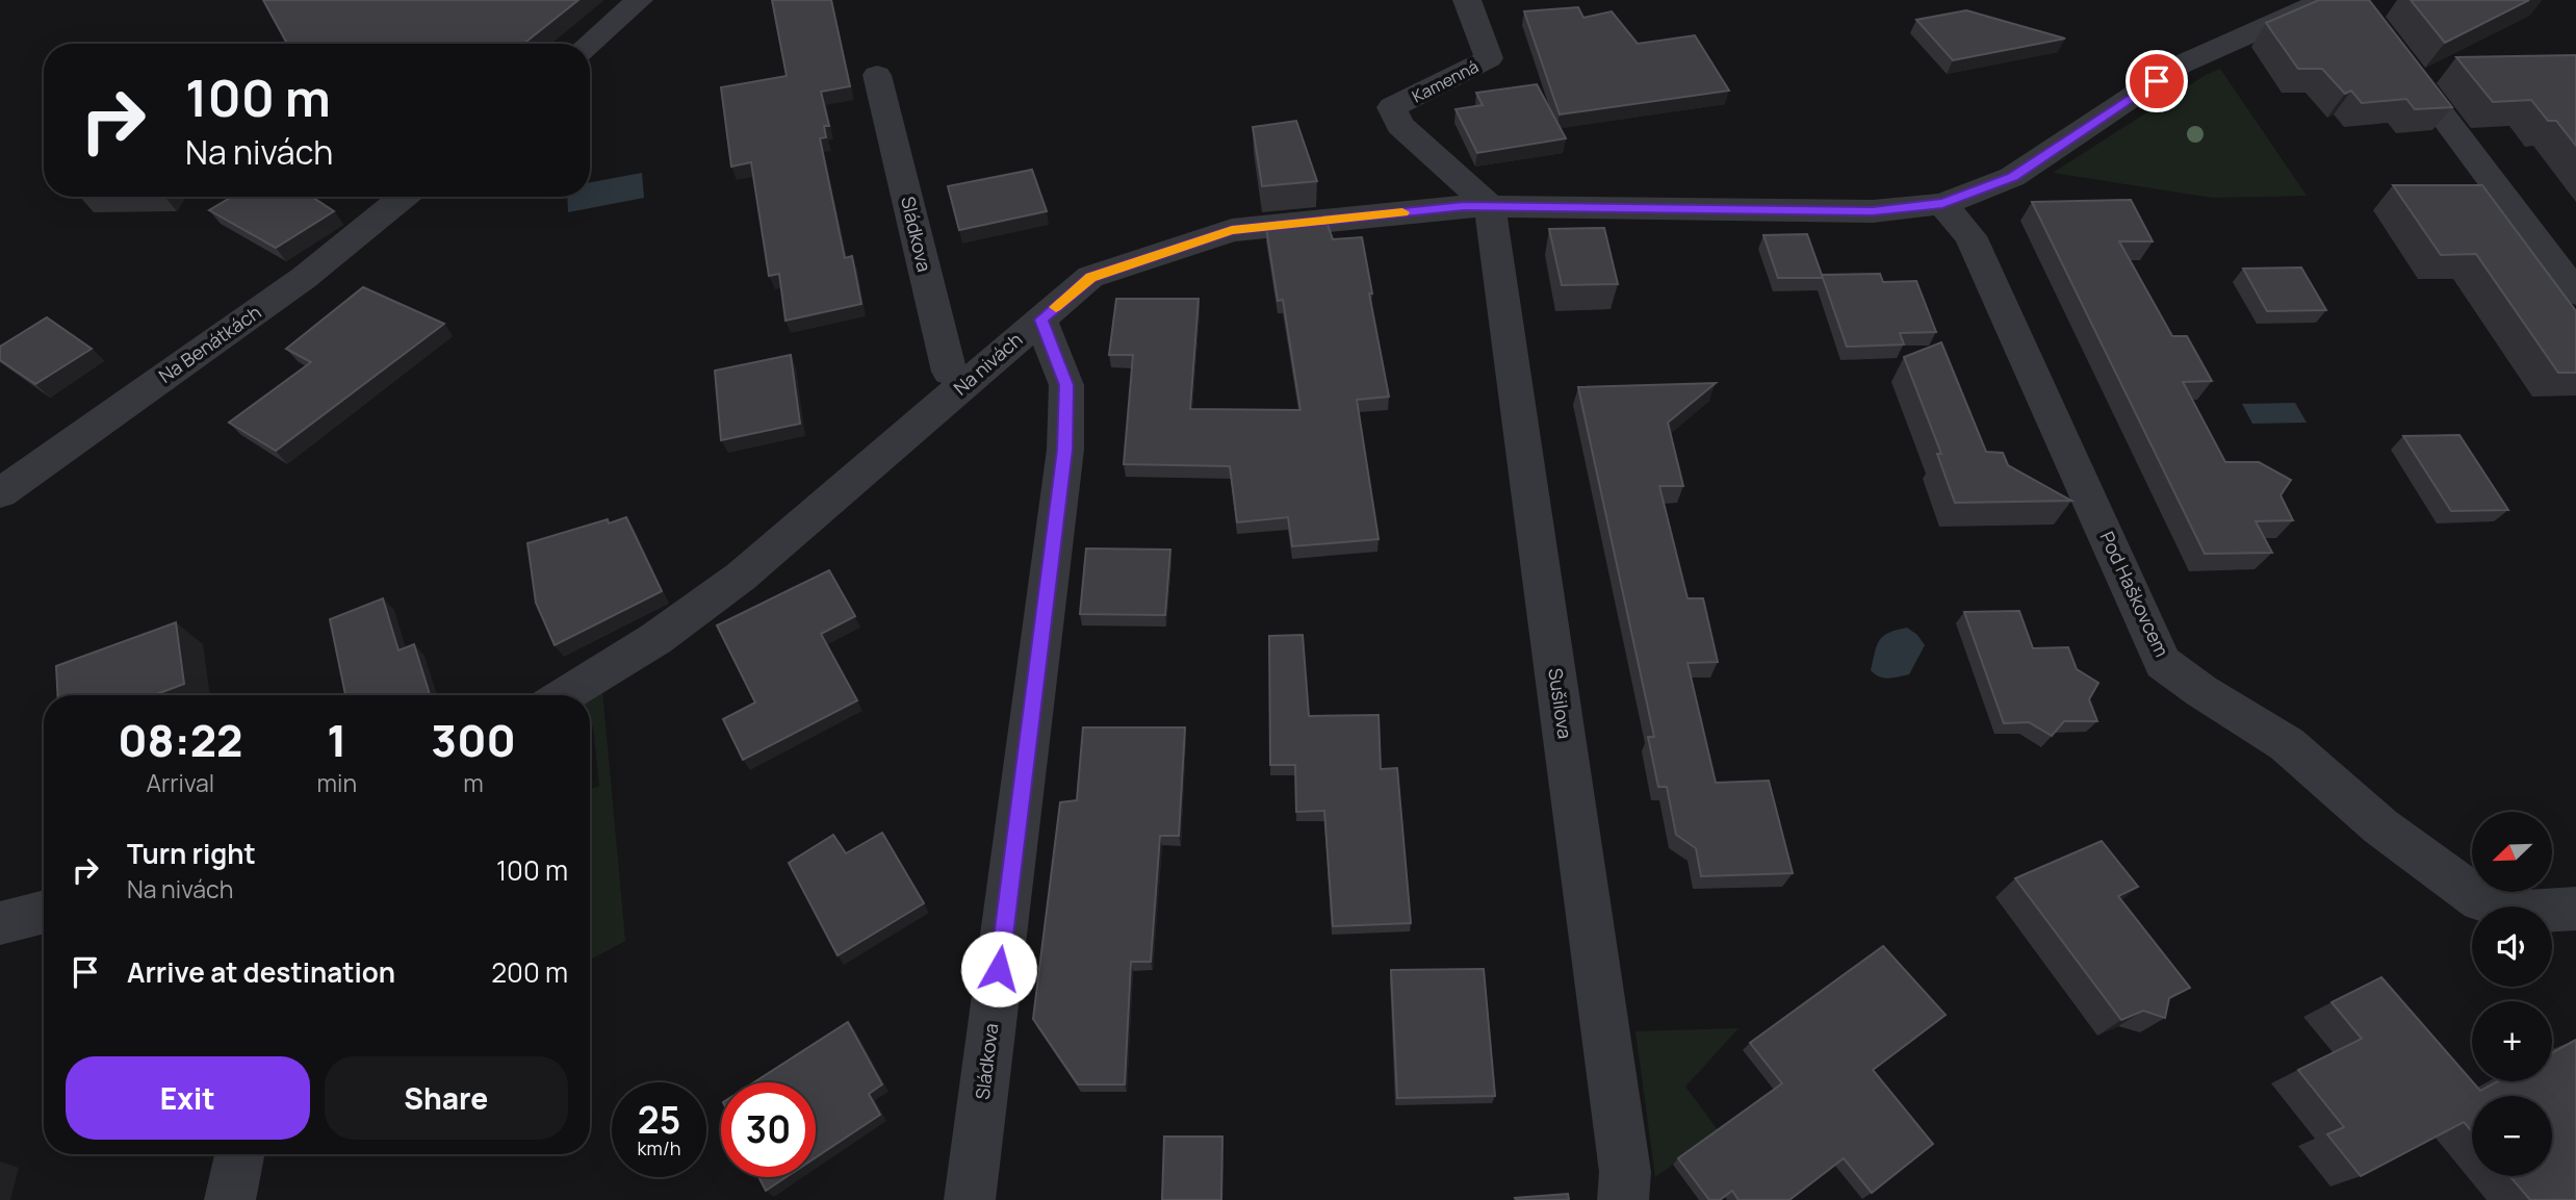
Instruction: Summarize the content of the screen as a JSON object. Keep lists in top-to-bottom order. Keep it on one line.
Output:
{"streets":{"street":["Kamenná","Sládkova","Na Benátkách","Na nivách","Pod Haškovcem","Sušilova"]},"crossings":[["Kamenná","Na nivách"],["Kamenná","Sušilova"],["Sládkova","Na nivách"],["Na nivách","Pod Haškovcem"],["Na nivách","Sušilova"]],"north":"bottom left","page":{"turn":["100 m","Na nivách"],"eta":["08:22","Arrival","1","min","300","m"],"map_buttons":["+","−"],"list":[{"name":"Turn right","note":"Na nivách","value":"100 m"},{"name":"Arrive at destination","value":"200 m"}],"buttons":["Exit","Share"],"speed":"25 km/h","limit":"30"}}
